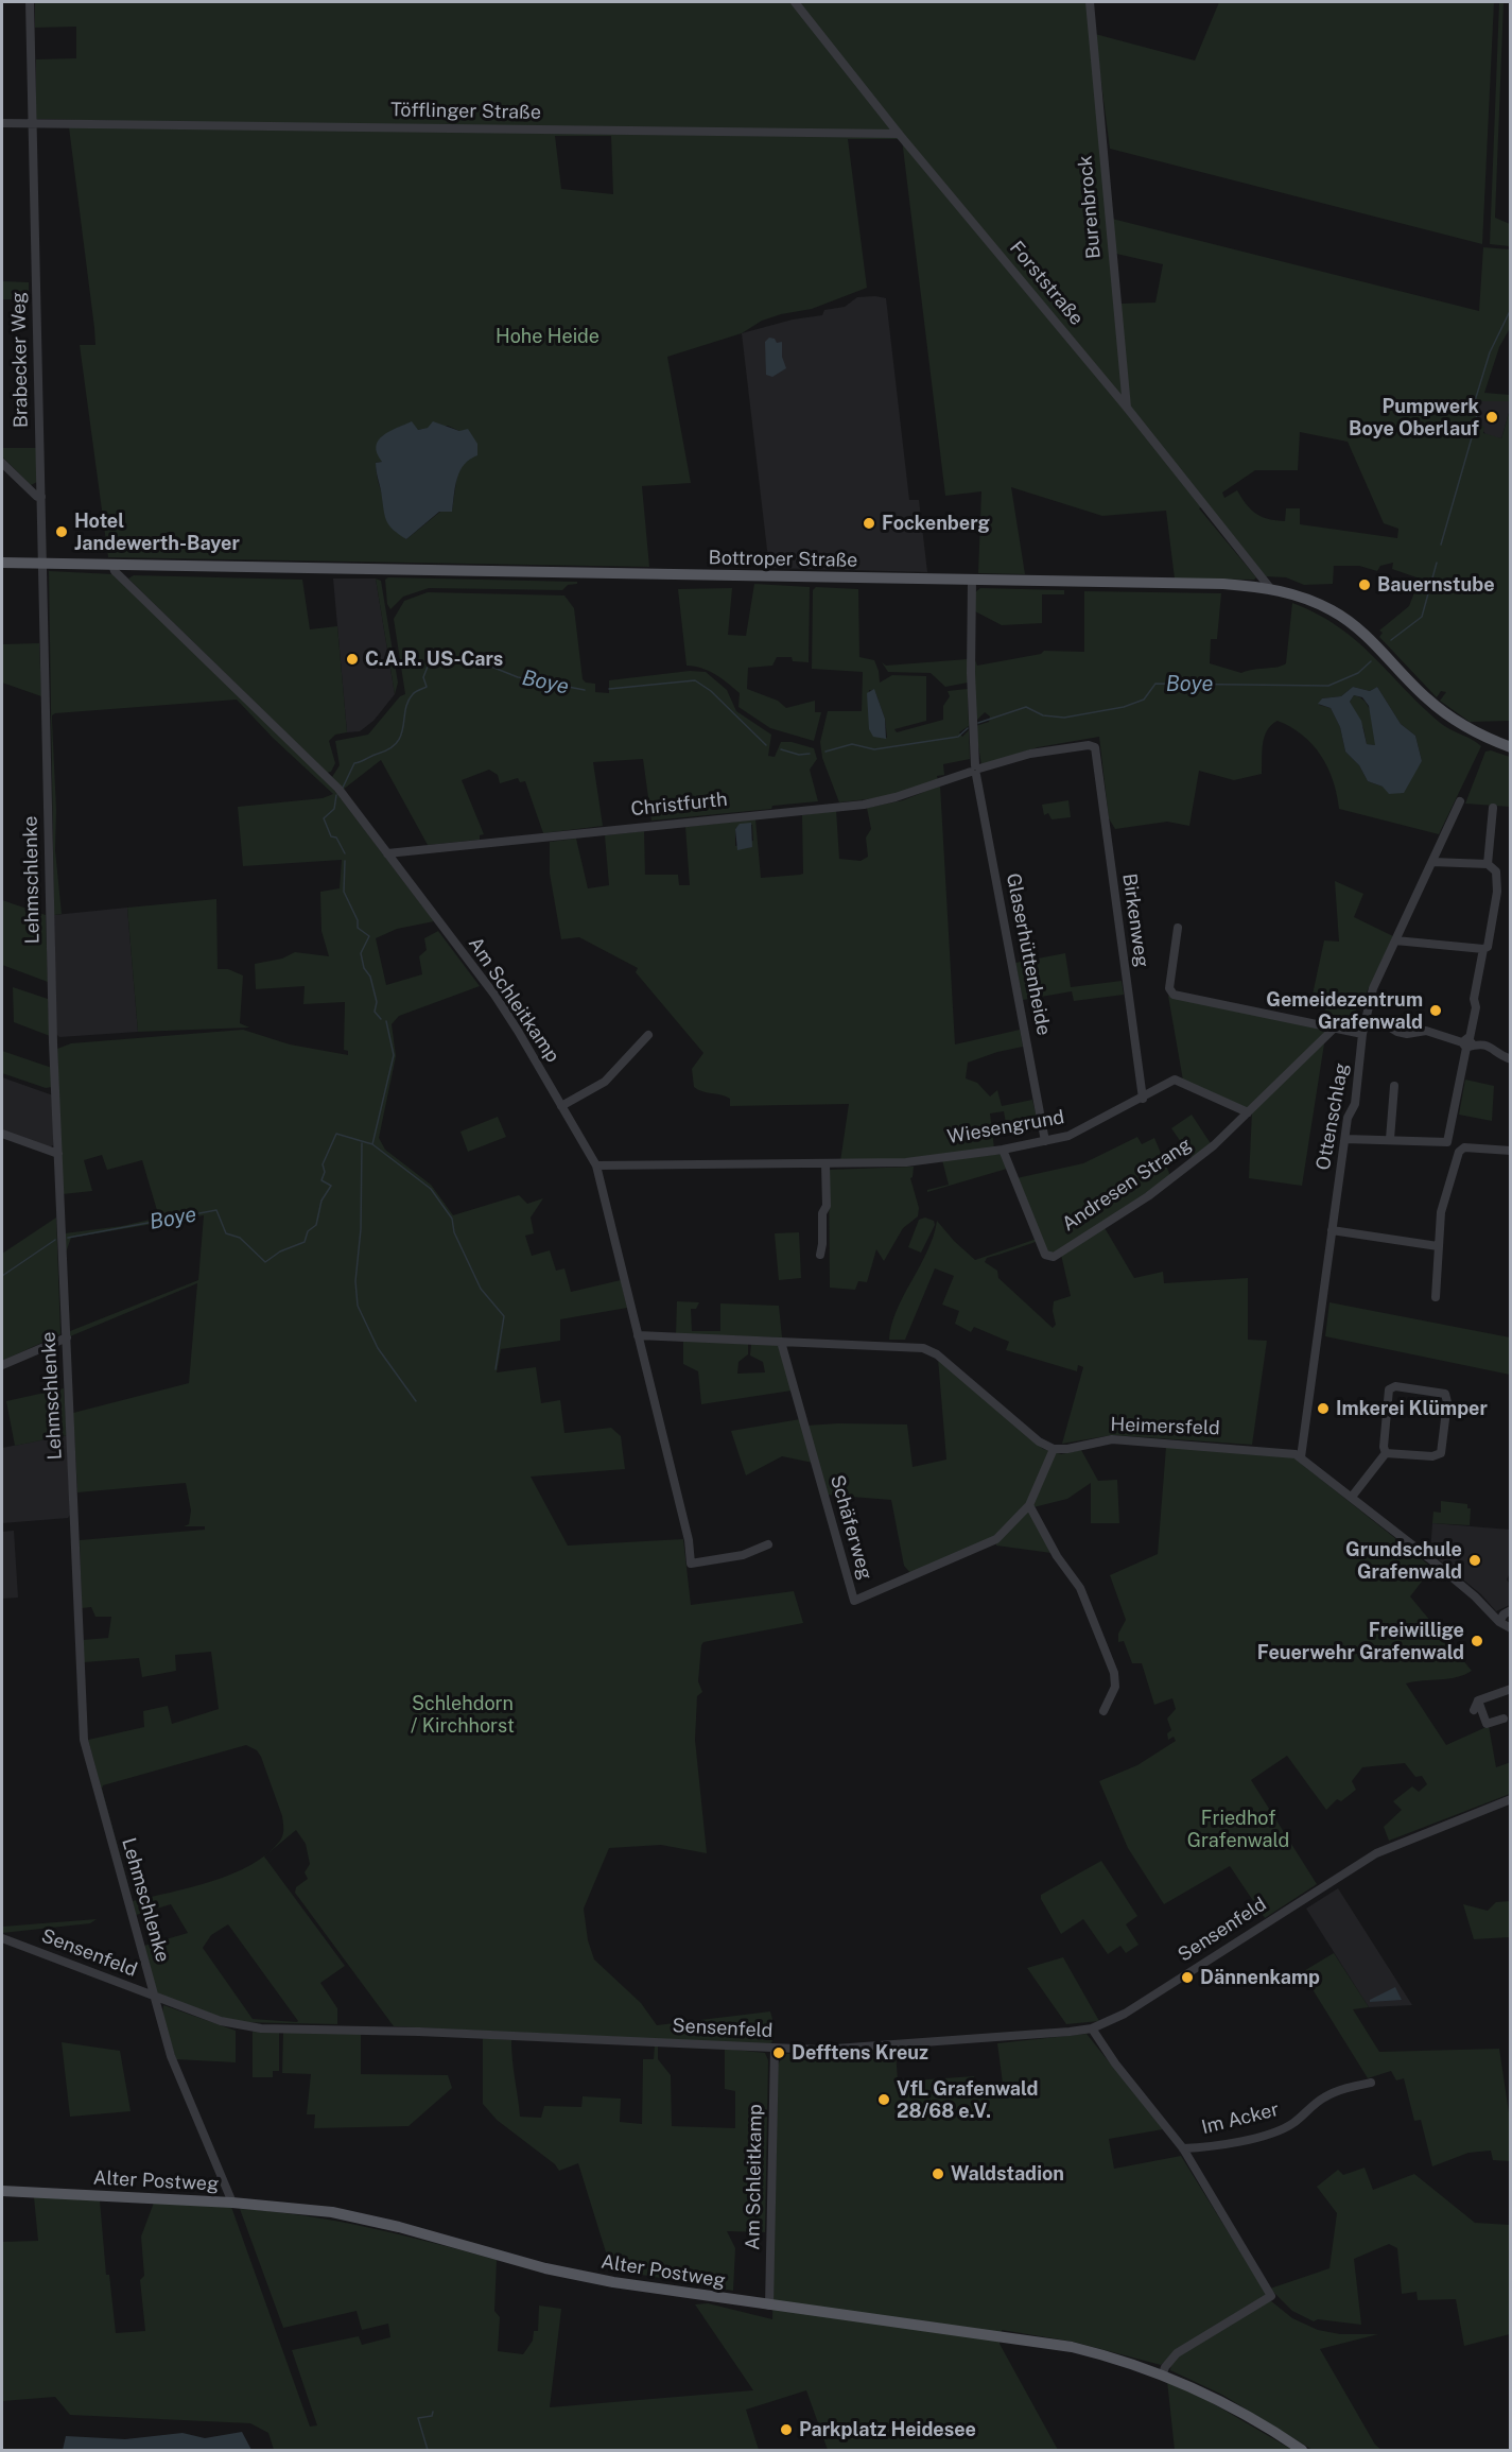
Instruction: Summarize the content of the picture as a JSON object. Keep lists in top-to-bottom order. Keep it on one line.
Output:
{"streets":{"main road":["Bottroper Straße","Alter Postweg"],"street":["Töfflinger Straße","Burenbrock","Forststraße","Brabecker Weg","Christfurth","Lehmschlenke","Birkenweg","Glaserhüttenheide","Am Schleitkamp","Ottenschlag","Wiesengrund","Andresen Strang","Heimersfeld","Schäferweg","Sensenfeld","Im Acker"]},"crossings":[["Töfflinger Straße","Forststraße"],["Töfflinger Straße","Brabecker Weg"],["Burenbrock","Forststraße"],["Forststraße","Bottroper Straße"],["Brabecker Weg","Bottroper Straße"],["Brabecker Weg","Lehmschlenke"],["Bottroper Straße","Lehmschlenke"],["Bottroper Straße","Glaserhüttenheide"],["Bottroper Straße","Am Schleitkamp"],["Christfurth","Birkenweg"],["Christfurth","Glaserhüttenheide"],["Christfurth","Am Schleitkamp"],["Lehmschlenke","Sensenfeld"],["Lehmschlenke","Alter Postweg"],["Birkenweg","Ottenschlag"],["Birkenweg","Wiesengrund"],["Birkenweg","Andresen Strang"],["Glaserhüttenheide","Wiesengrund"],["Am Schleitkamp","Wiesengrund"],["Am Schleitkamp","Sensenfeld"],["Am Schleitkamp","Alter Postweg"],["Ottenschlag","Heimersfeld"],["Wiesengrund","Andresen Strang"],["Heimersfeld","Schäferweg"]],"water":["Boye"],"parks":["Hohe Heide","Schlehdorn / Kirchhorst","Friedhof Grafenwald"],"places":["Pumpwerk Boye Oberlauf","Fockenberg","Hotel Jandewerth-Bayer","Bauernstube","C.A.R. US-Cars","Gemeidezentrum Grafenwald","Imkerei Klümper","Grundschule Grafenwald","Freiwillige Feuerwehr Grafenwald","Dännenkamp","Defftens Kreuz","VfL Grafenwald 28/68 e.V.","Waldstadion","Parkplatz Heidesee"]}
